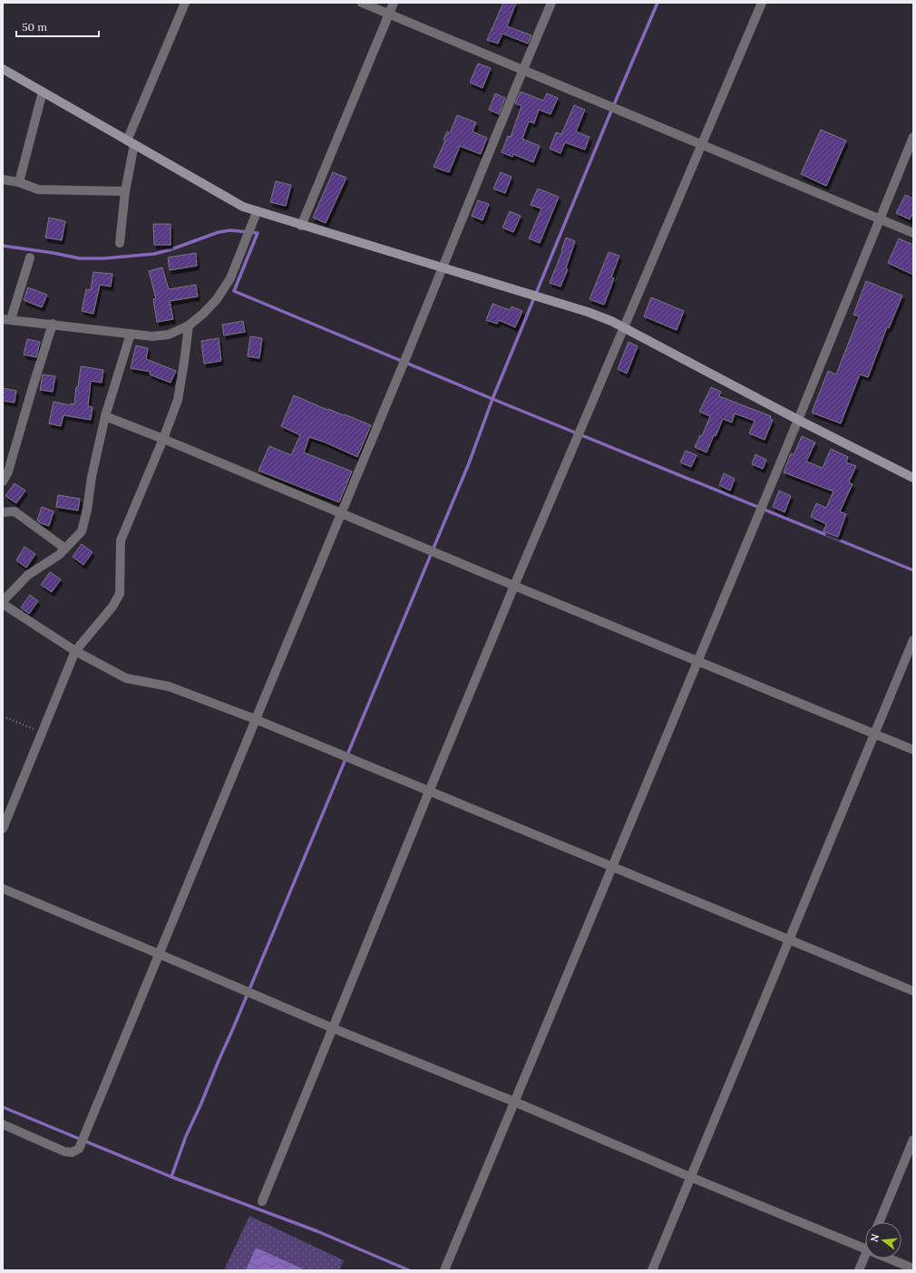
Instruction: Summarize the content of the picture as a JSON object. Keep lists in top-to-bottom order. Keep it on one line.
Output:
{"scale_bar":"50 m","north":"left"}
